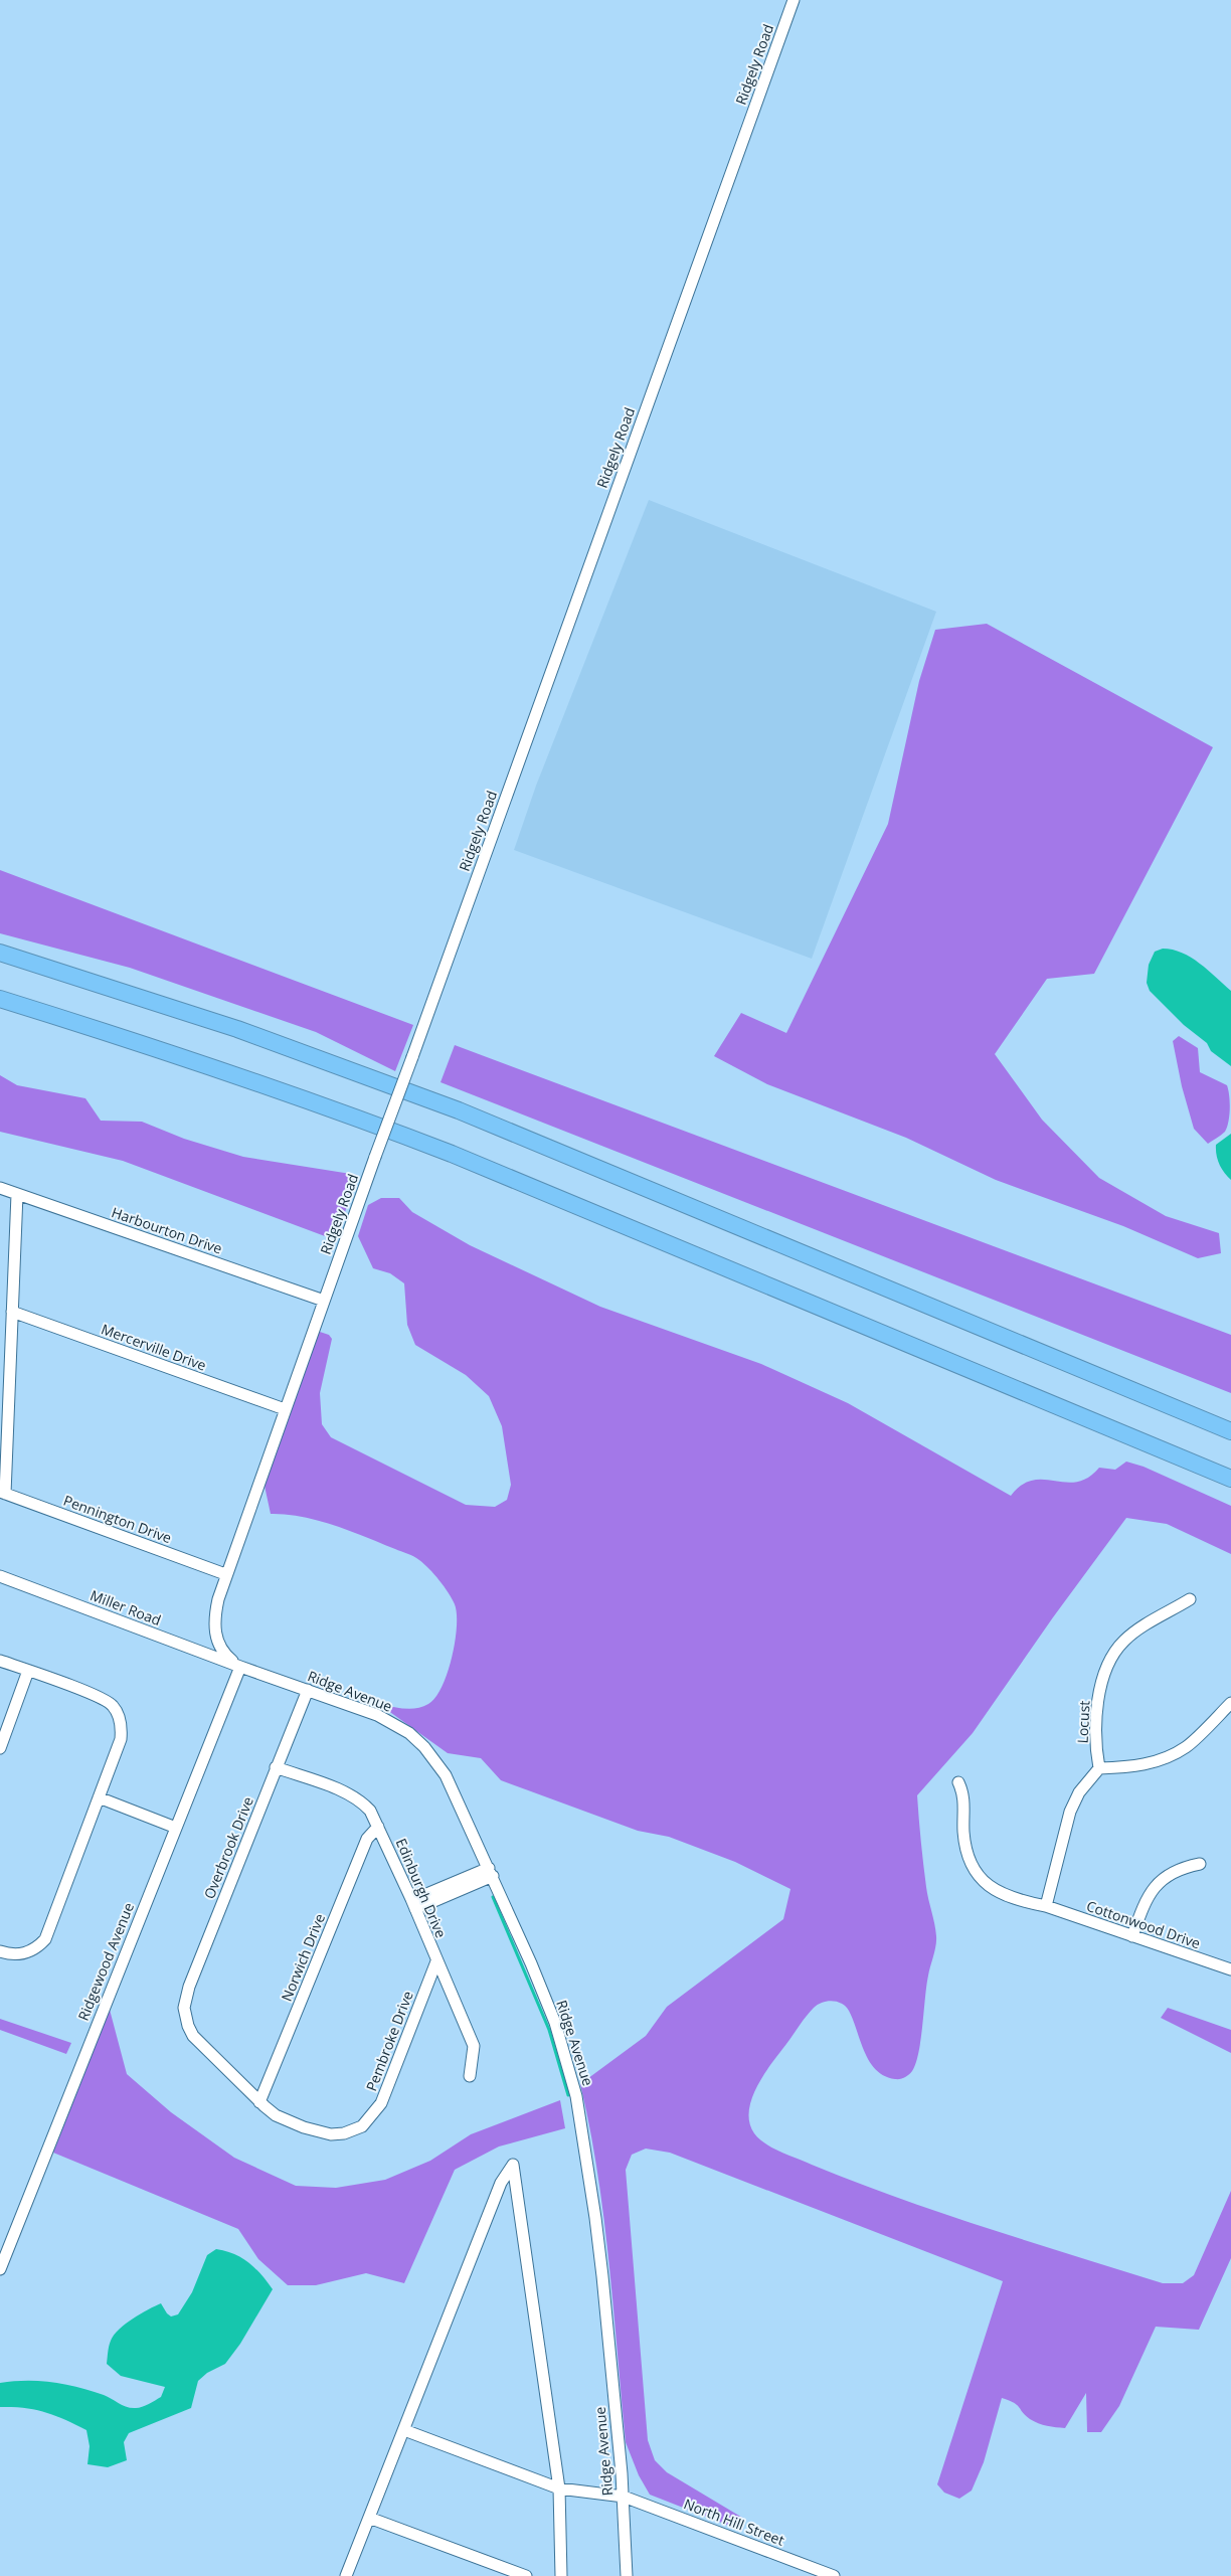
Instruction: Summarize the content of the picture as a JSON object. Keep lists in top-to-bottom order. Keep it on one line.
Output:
{"streets":{"street":["Ridgely Road","Harbourton Drive","Mercerville Drive","Pennington Drive","Miller Road","Ridge Avenue","Locust","Overbrook Drive","Edinburgh Drive","Cottonwood Drive","Norwich Drive","Ridgewood Avenue","Pembroke Drive","North Hill Street"]},"crossings":[["Ridgely Road","Harbourton Drive"],["Ridgely Road","Mercerville Drive"],["Ridgely Road","Pennington Drive"],["Ridgely Road","Miller Road"],["Ridgely Road","Ridge Avenue"],["Ridgely Road","Ridgewood Avenue"],["Miller Road","Ridge Avenue"],["Miller Road","Ridgewood Avenue"],["Ridge Avenue","Overbrook Drive"],["Ridge Avenue","Ridgewood Avenue"],["Ridge Avenue","North Hill Street"],["Overbrook Drive","Edinburgh Drive"],["Overbrook Drive","Norwich Drive"],["Overbrook Drive","Pembroke Drive"],["Edinburgh Drive","Norwich Drive"],["Edinburgh Drive","Pembroke Drive"],["Norwich Drive","Pembroke Drive"]]}
